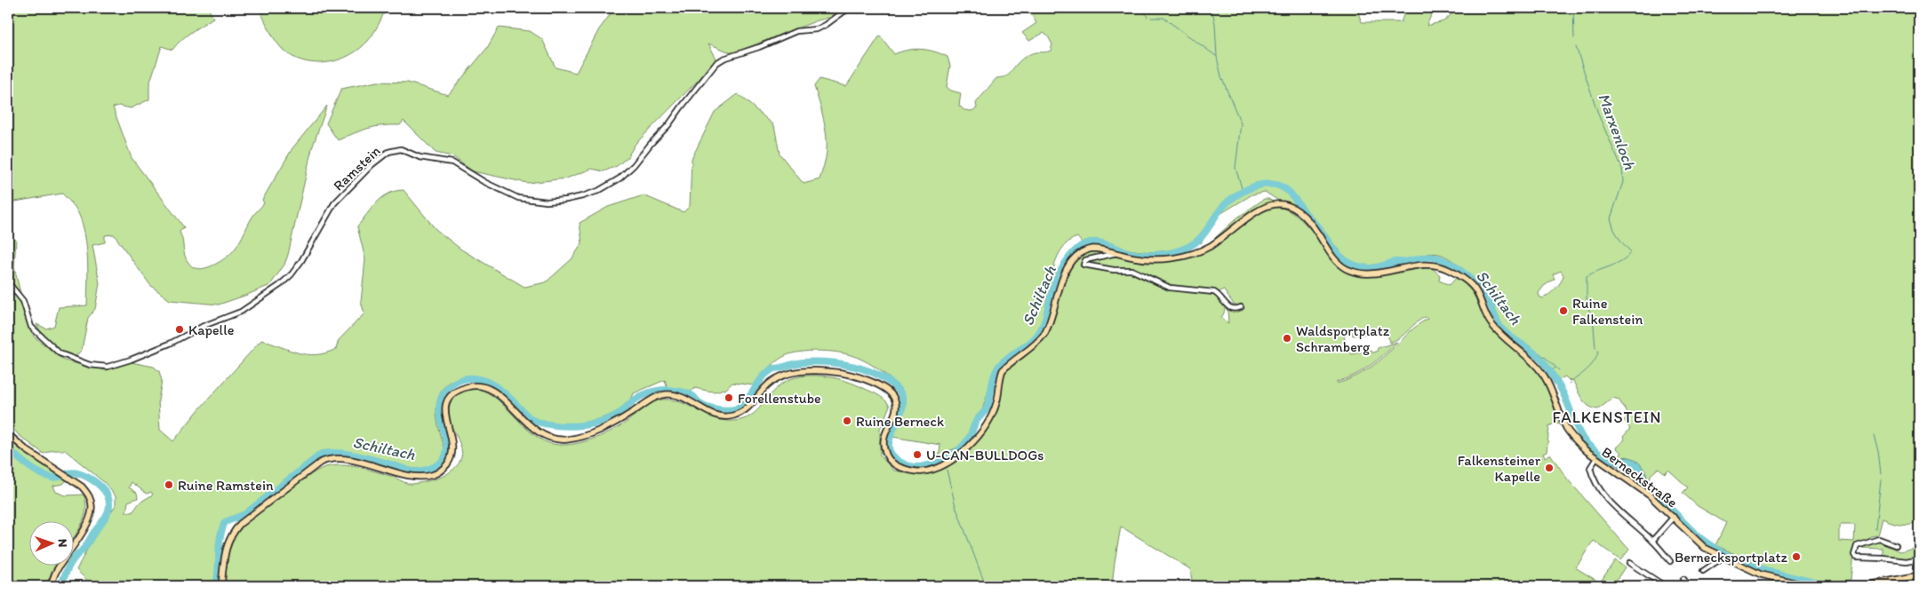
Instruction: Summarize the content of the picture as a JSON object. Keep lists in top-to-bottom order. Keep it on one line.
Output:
{"streets":{"main road":["Berneckstraße"],"street":["Ramstein"]},"districts":["FALKENSTEIN"],"water":["Marxenloch","Schiltach"],"places":["Ruine Falkenstein","Kapelle","Waldsportplatz Schramberg","Forellenstube","Ruine Berneck","U-CAN-BULLDOGs","Falkensteiner Kapelle","Ruine Ramstein","Bernecksportplatz"],"north":"right"}
